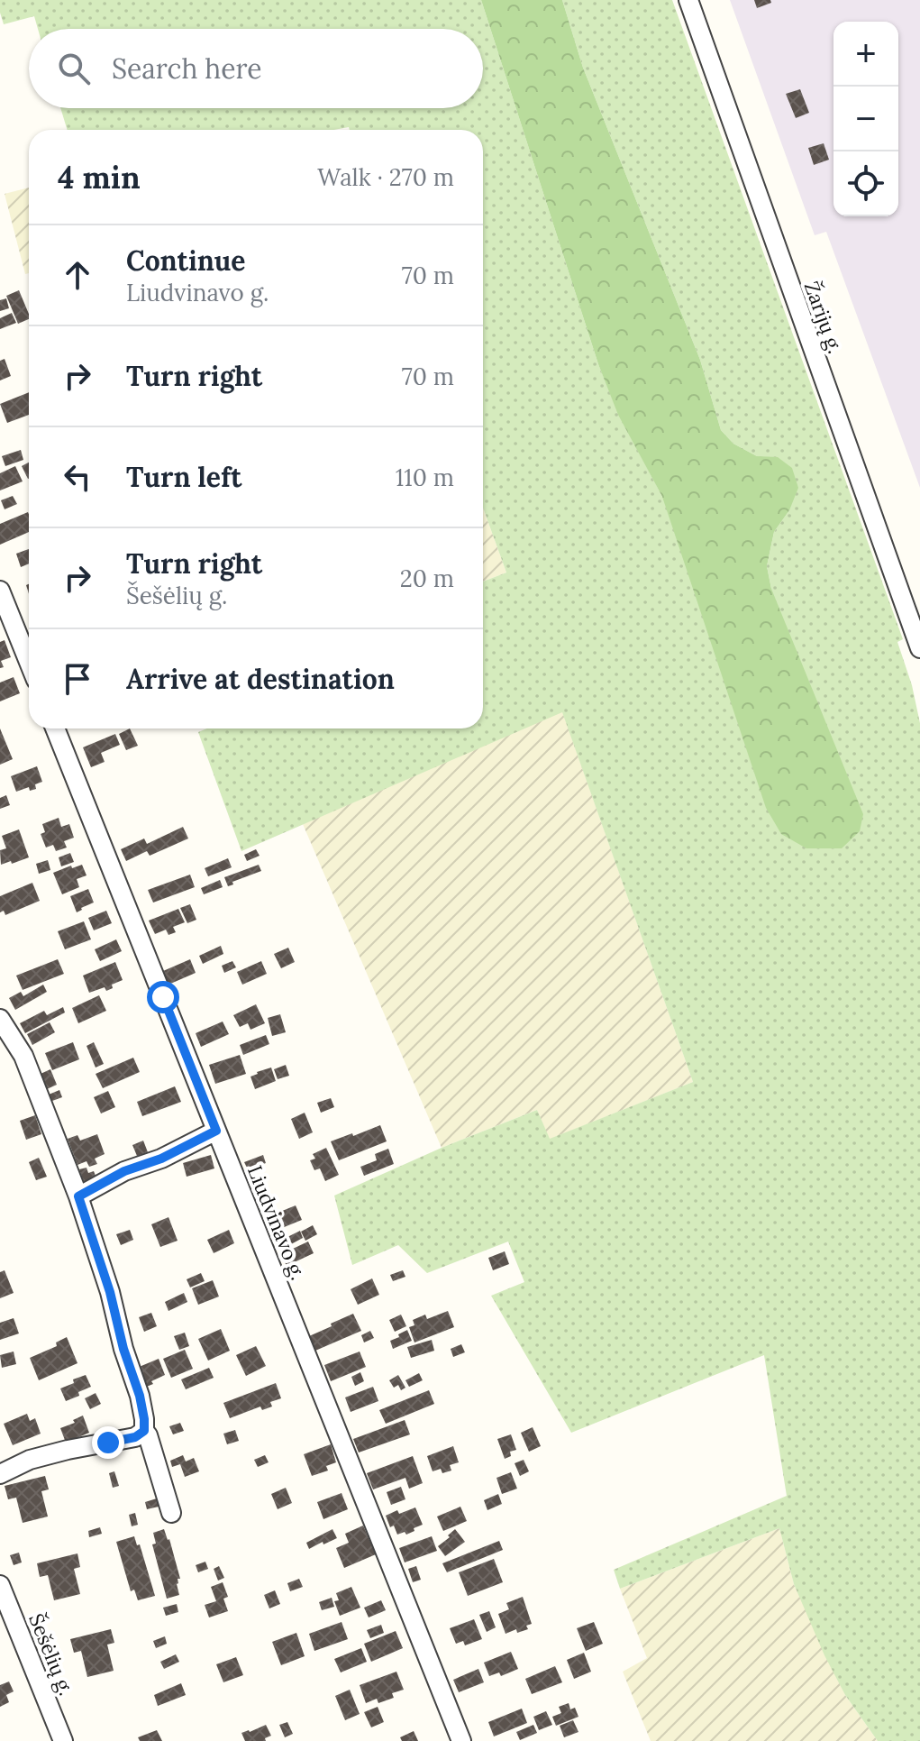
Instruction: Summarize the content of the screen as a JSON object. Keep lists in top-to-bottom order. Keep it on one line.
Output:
{"streets":{"street":["Žarijų g.","Liudvinavo g.","Šešėlių g."]},"page":{"map_buttons":["+","−"],"search":"Search here","heading":["4 min","Walk · 270 m"],"list":[["Continue","Liudvinavo g.","70 m"],["Turn right","70 m"],["Turn left","110 m"],["Turn right","Šešėlių g.","20 m"],"Arrive at destination"]}}
